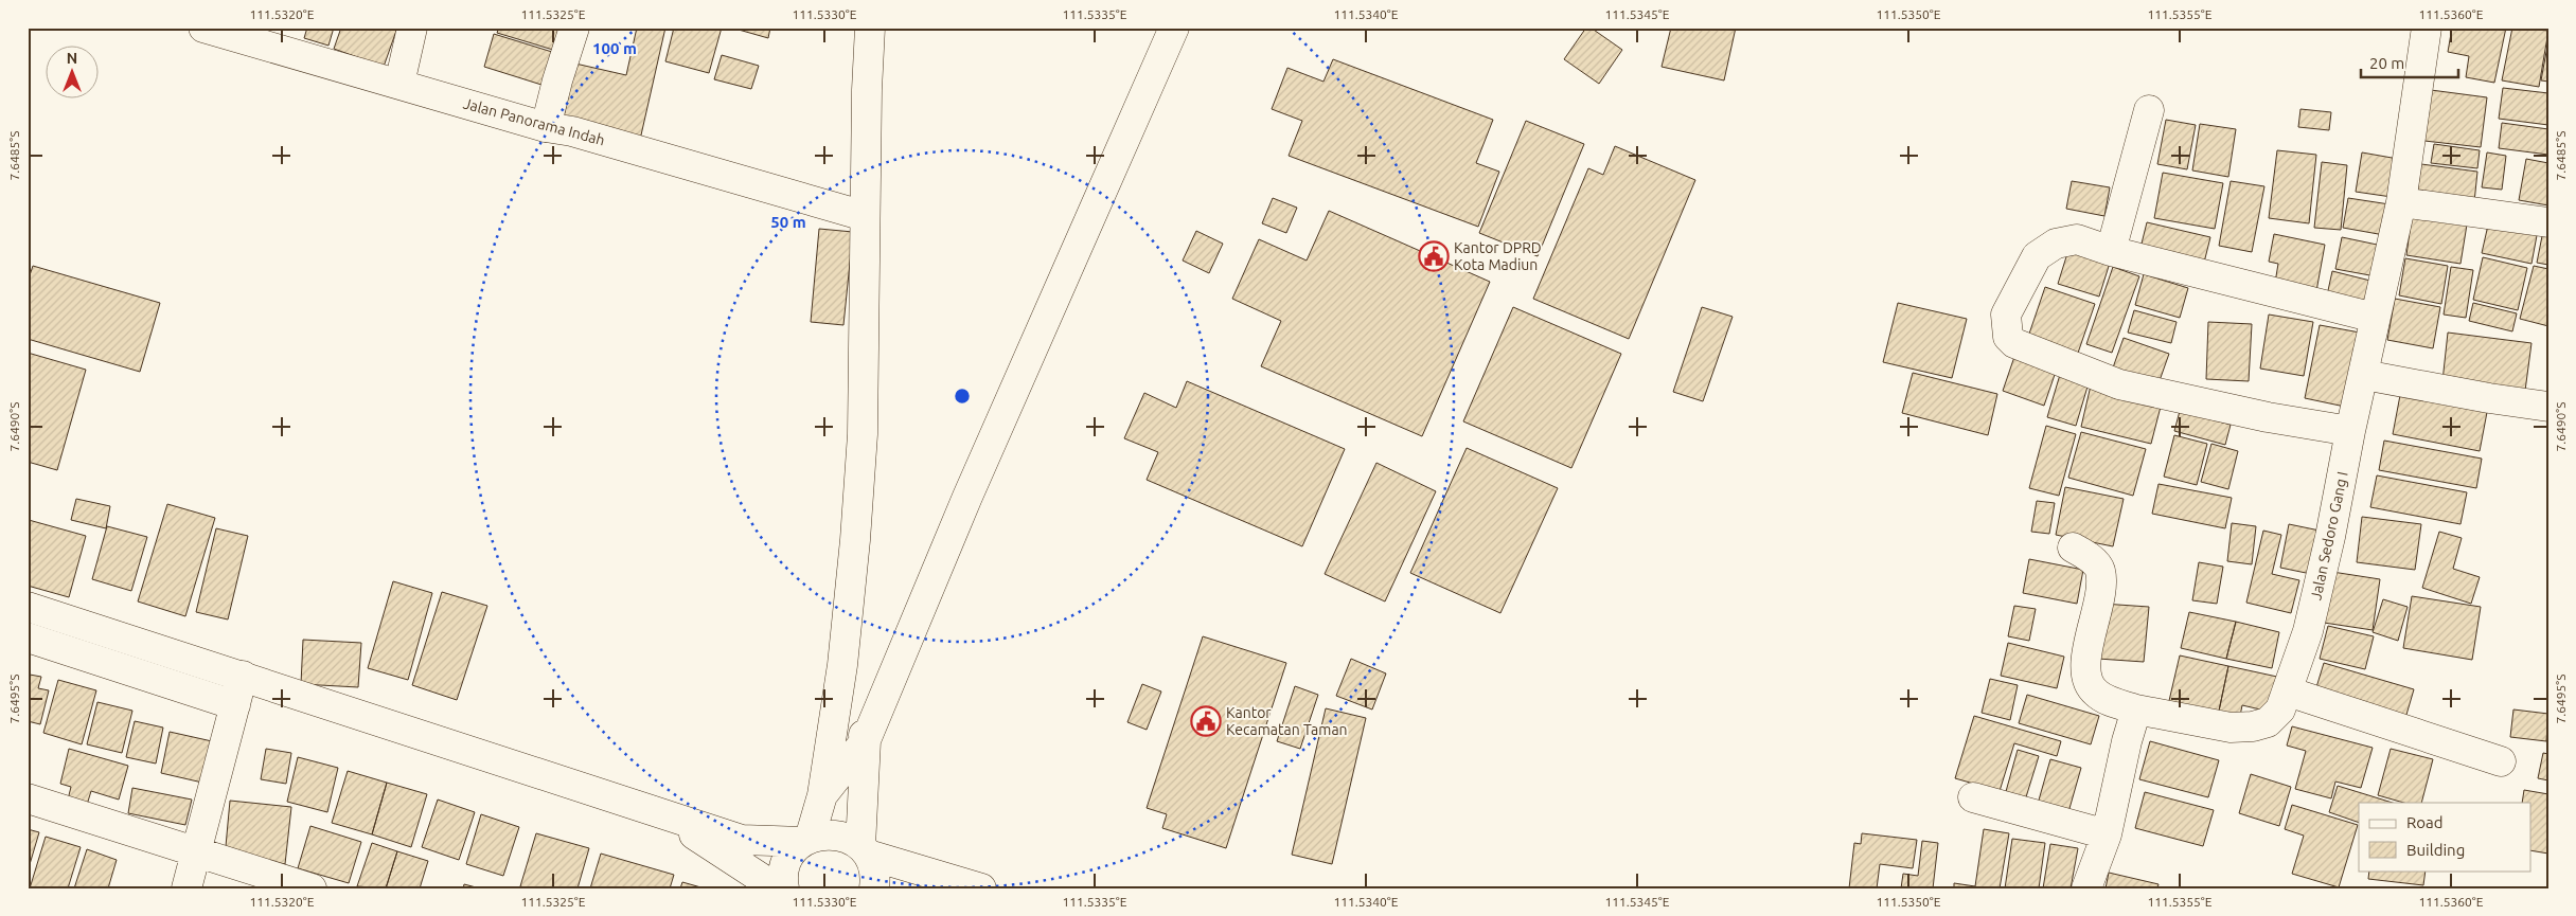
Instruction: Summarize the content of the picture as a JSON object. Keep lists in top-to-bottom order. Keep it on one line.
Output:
{"streets":{"street":["Jalan Panorama Indah","Jalan Sedoro Gang I"]},"places":{"public building":["Kantor DPRD Kota Madiun","Kantor Kecamatan Taman"]},"legend":["Road","Building"],"scale_bar":"20 m","north":"top","coordinates":["111.5320°E","111.5325°E","111.5330°E","111.5335°E","111.5340°E","111.5345°E","111.5350°E","111.5355°E","111.5360°E","7.6485°S","7.6490°S","7.6495°S"],"rings":["100 m","50 m"]}
